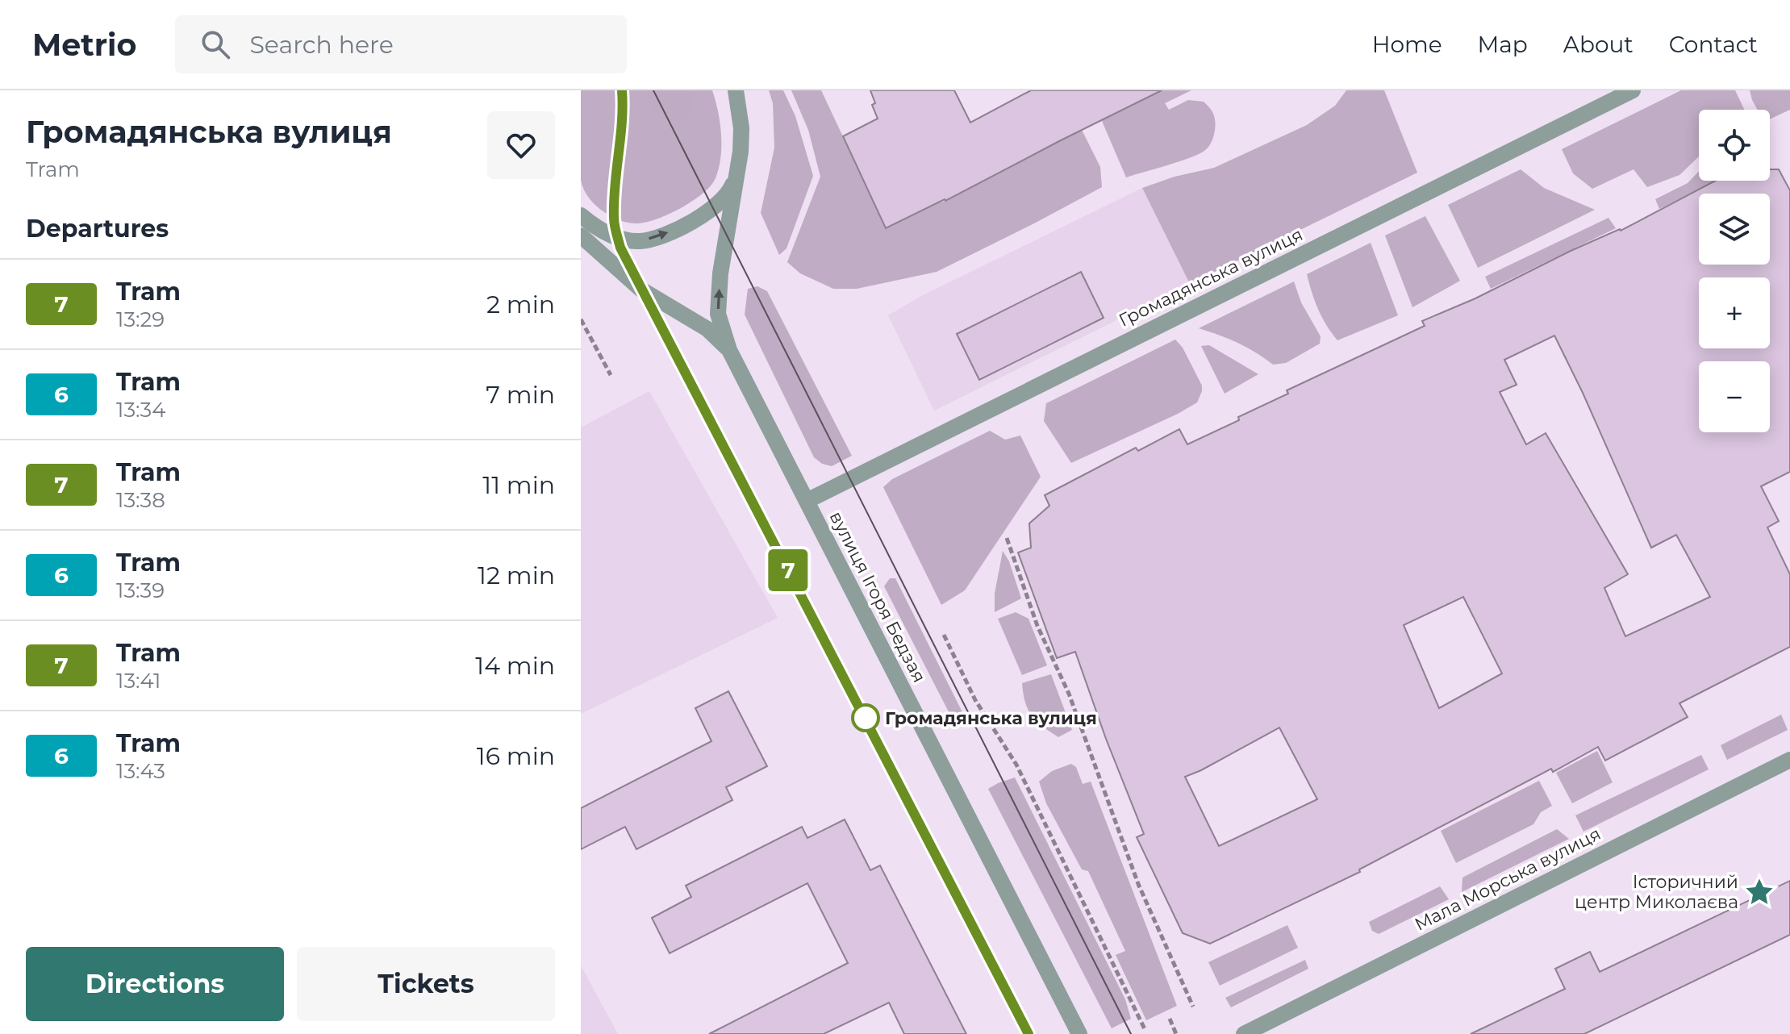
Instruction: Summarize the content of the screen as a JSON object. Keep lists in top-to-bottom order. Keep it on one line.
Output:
{"streets":{"street":["Громадянська вулиця","вулиця Ігоря Бедзая","Мала Морська вулиця"]},"crossings":[["Громадянська вулиця","вулиця Ігоря Бедзая"]],"places":{"other":["Громадянська вулиця"],"place":["Історичний центр Миколаєва"]},"lines":["tram line 7"],"page":{"header":"Metrio","search":"Search here","nav":["Home","Map","About","Contact"],"heading":[["Громадянська вулиця","Tram"],"Departures"],"on_map":"7","map_buttons":["+","−"],"list":[{"mark":"7","name":"Tram","note":"13:29","value":"2 min"},{"mark":"6","name":"Tram","note":"13:34","value":"7 min"},{"mark":"7","name":"Tram","note":"13:38","value":"11 min"},{"mark":"6","name":"Tram","note":"13:39","value":"12 min"},{"mark":"7","name":"Tram","note":"13:41","value":"14 min"},{"mark":"6","name":"Tram","note":"13:43","value":"16 min"}],"buttons":["Directions","Tickets"]}}
